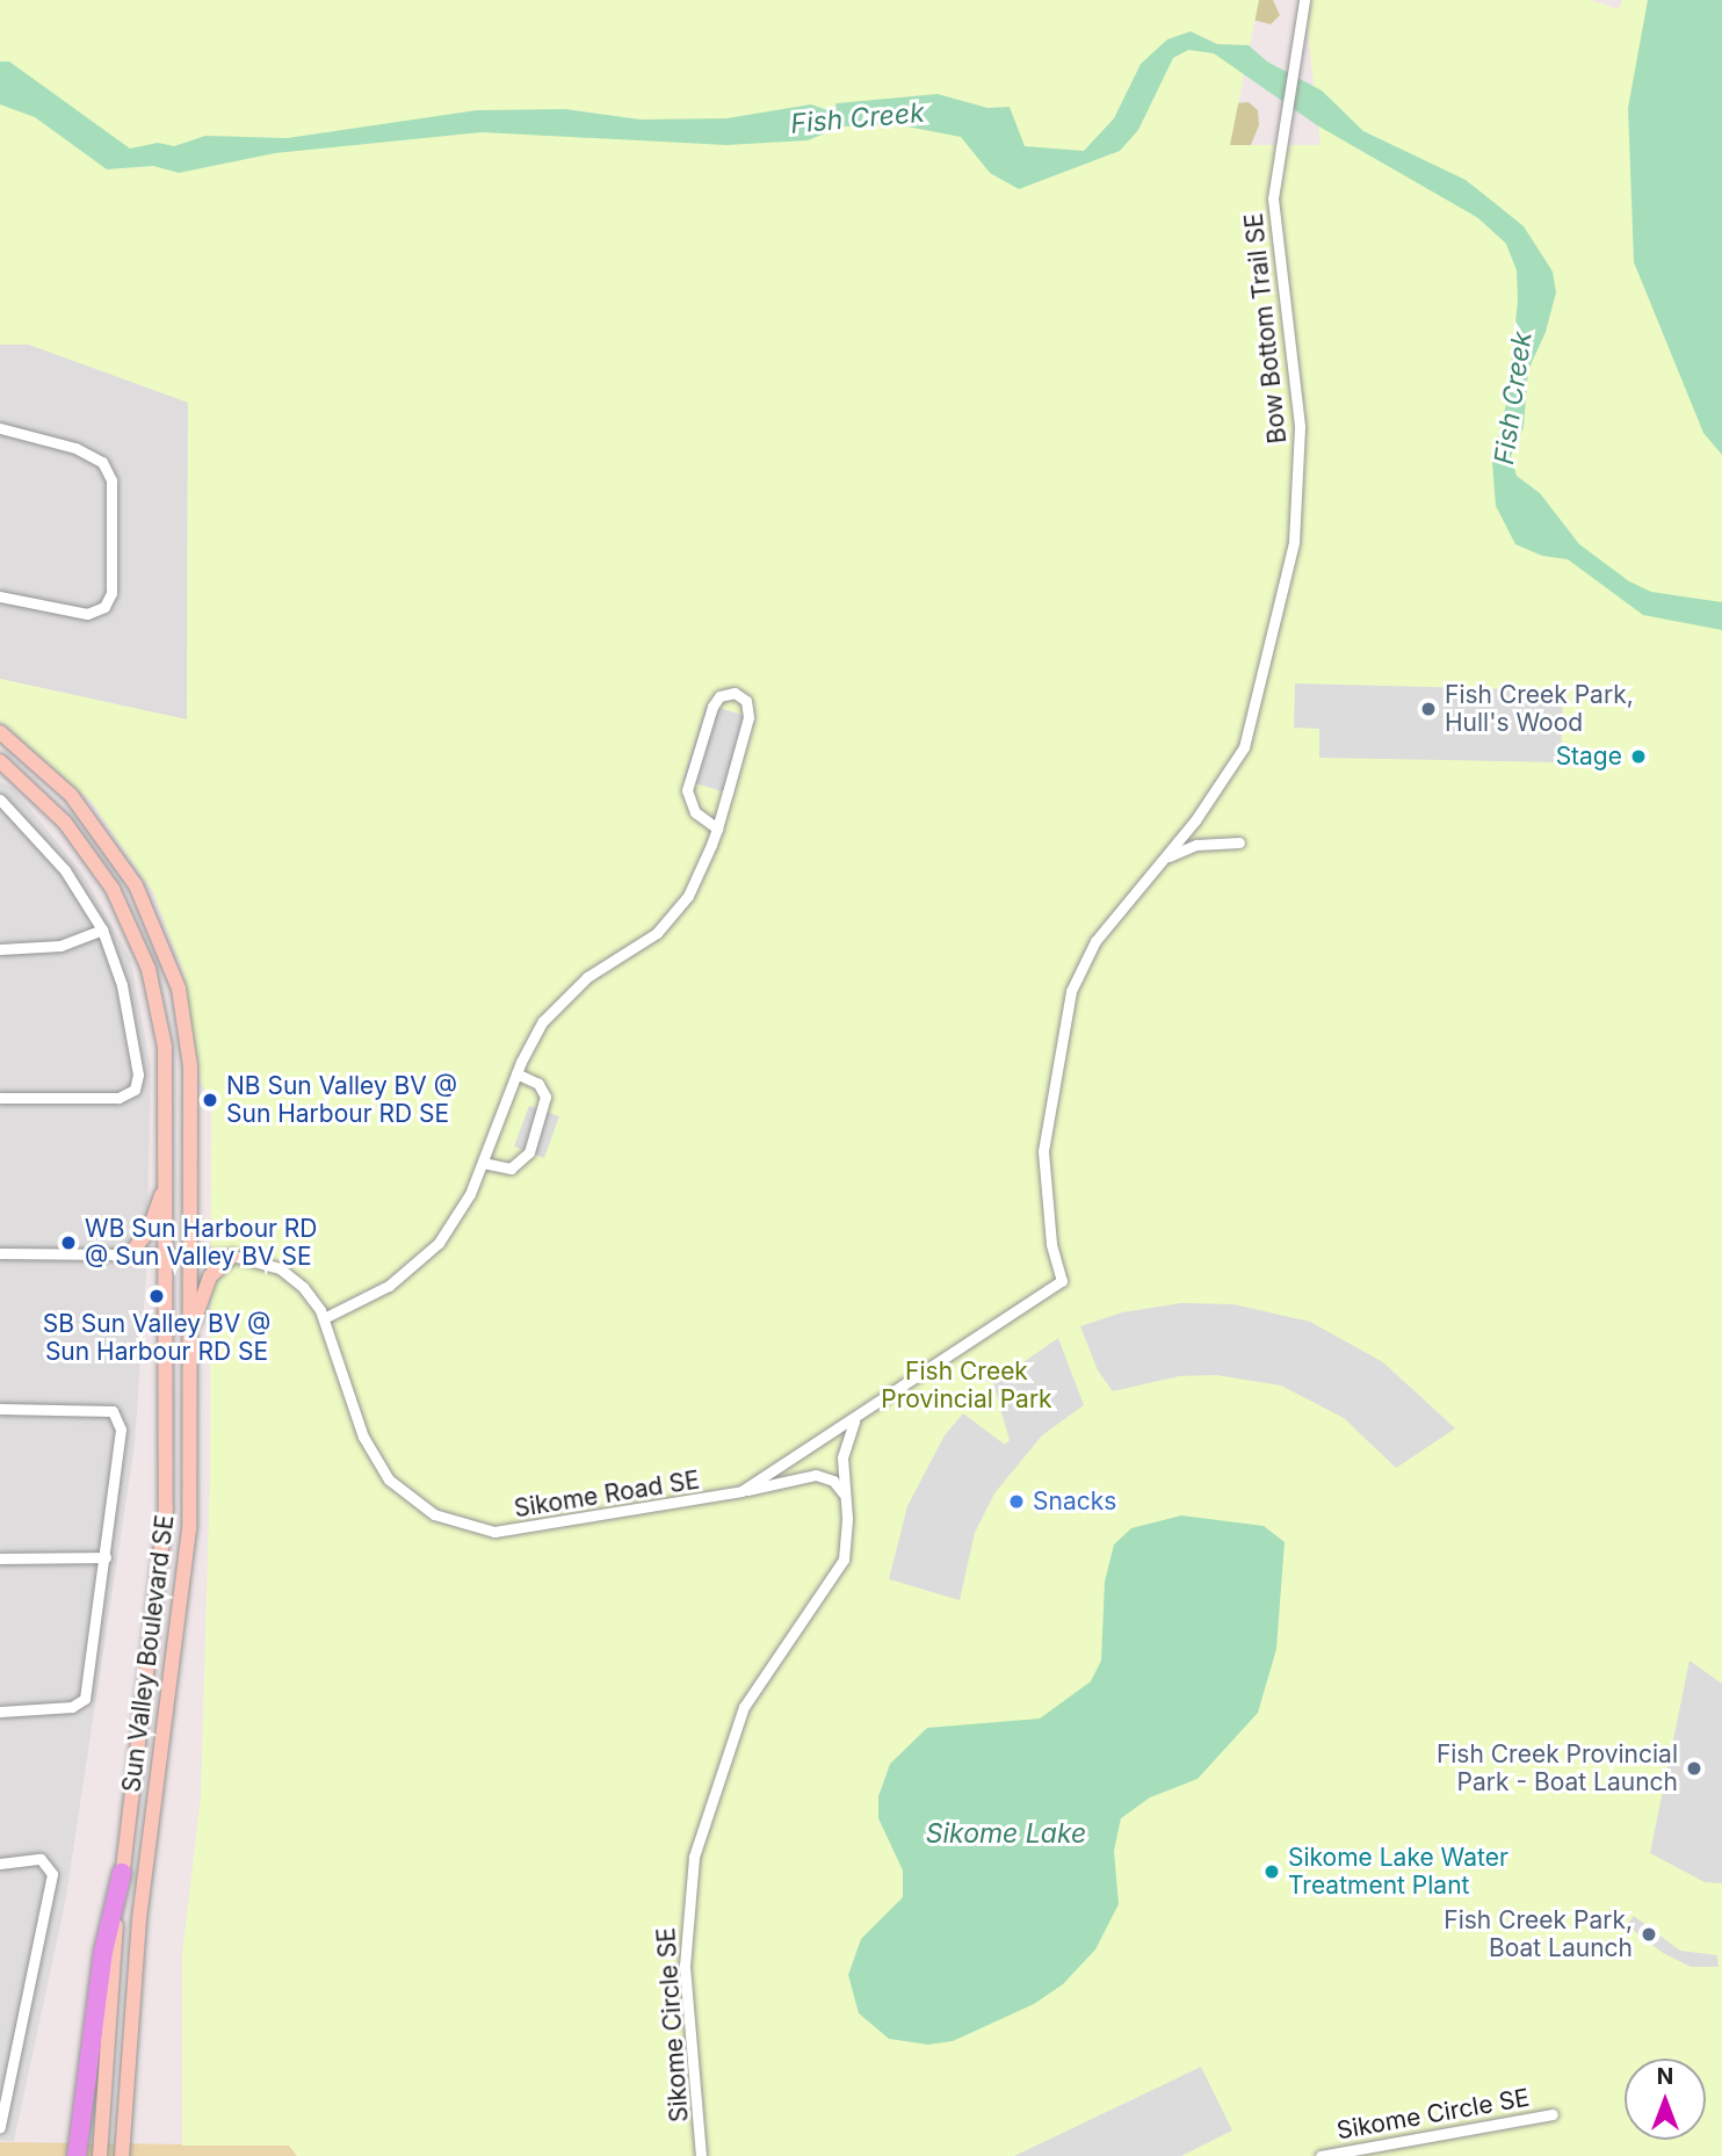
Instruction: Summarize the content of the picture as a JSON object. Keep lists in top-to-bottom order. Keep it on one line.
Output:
{"streets":{"main road":["Sun Valley Boulevard SE"],"street":["Bow Bottom Trail SE","Sikome Road SE","Sikome Circle SE"]},"crossings":[["Sikome Road SE","Sun Valley Boulevard SE"],["Sikome Road SE","Sikome Circle SE"]],"water":["Fish Creek","Sikome Lake"],"parks":["Fish Creek Provincial Park"],"places":["Fish Creek Park, Hull's Wood","Stage","NB Sun Valley BV @ Sun Harbour RD SE","WB Sun Harbour RD @ Sun Valley BV SE","SB Sun Valley BV @ Sun Harbour RD SE","Snacks","Fish Creek Provincial Park - Boat Launch","Sikome Lake Water Treatment Plant","Fish Creek Park, Boat Launch"],"north":"top"}
